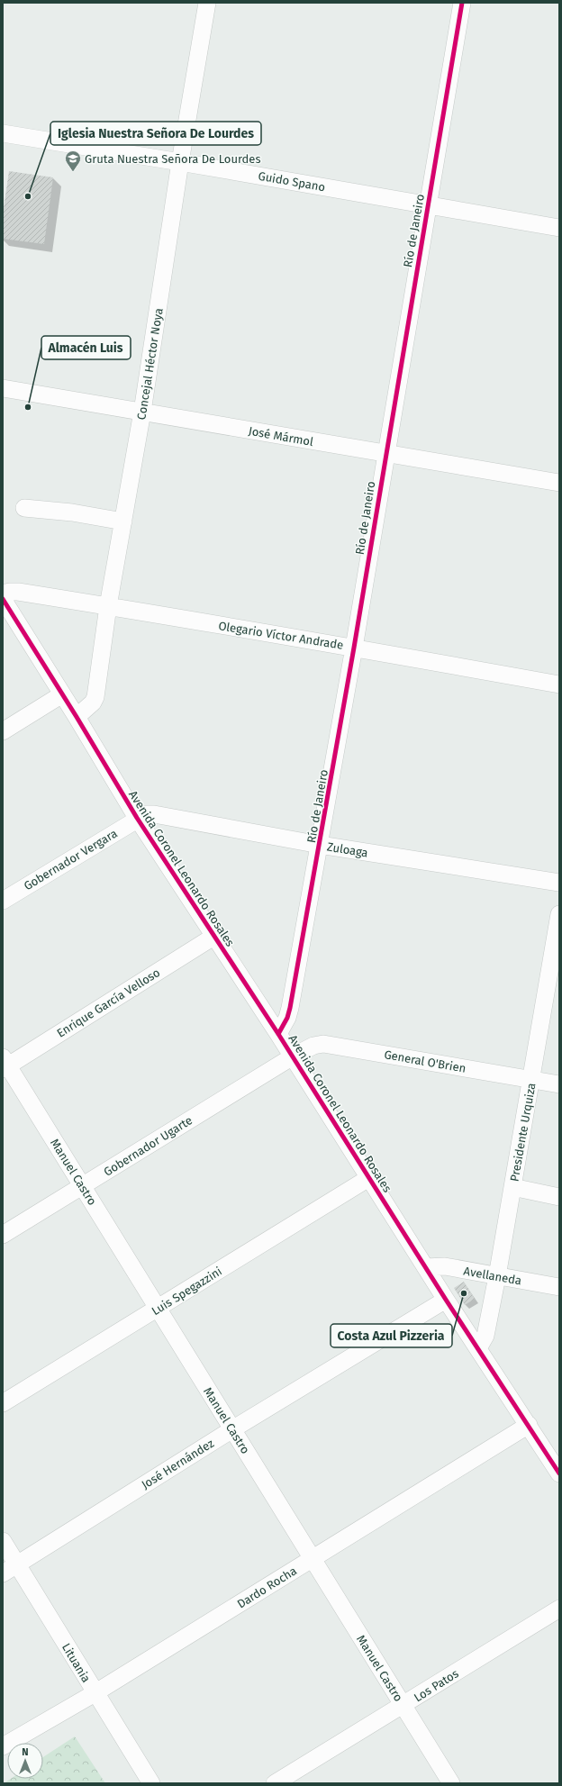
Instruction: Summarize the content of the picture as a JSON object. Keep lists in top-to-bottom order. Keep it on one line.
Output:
{"streets":{"street":["Guido Spano","Río de Janeiro","Concejal Héctor Noya","José Mármol","Olegario Víctor Andrade","Zuloaga","Gobernador Vergara","Avenida Coronel Leonardo Rosales","Enrique García Velloso","General O'Brien","Presidente Urquiza","Gobernador Ugarte","Manuel Castro","Avellaneda","Luis Spegazzini","José Hernández","Dardo Rocha","Lituania","Los Patos"]},"crossings":[["Guido Spano","Río de Janeiro"],["Guido Spano","Concejal Héctor Noya"],["Río de Janeiro","José Mármol"],["Río de Janeiro","Olegario Víctor Andrade"],["Río de Janeiro","Zuloaga"],["Río de Janeiro","Avenida Coronel Leonardo Rosales"],["Concejal Héctor Noya","José Mármol"],["Concejal Héctor Noya","Olegario Víctor Andrade"],["Concejal Héctor Noya","Avenida Coronel Leonardo Rosales"],["Zuloaga","Gobernador Vergara"],["Zuloaga","Avenida Coronel Leonardo Rosales"],["Gobernador Vergara","Avenida Coronel Leonardo Rosales"],["Avenida Coronel Leonardo Rosales","Enrique García Velloso"],["Avenida Coronel Leonardo Rosales","General O'Brien"],["Avenida Coronel Leonardo Rosales","Presidente Urquiza"],["Avenida Coronel Leonardo Rosales","Gobernador Ugarte"],["Avenida Coronel Leonardo Rosales","Avellaneda"],["Avenida Coronel Leonardo Rosales","Luis Spegazzini"],["Avenida Coronel Leonardo Rosales","José Hernández"],["Avenida Coronel Leonardo Rosales","Dardo Rocha"],["Enrique García Velloso","Manuel Castro"],["General O'Brien","Presidente Urquiza"],["General O'Brien","Gobernador Ugarte"],["Presidente Urquiza","Avellaneda"],["Gobernador Ugarte","Manuel Castro"],["Manuel Castro","Luis Spegazzini"],["Manuel Castro","José Hernández"],["Manuel Castro","Dardo Rocha"],["Manuel Castro","Los Patos"],["José Hernández","Lituania"],["Dardo Rocha","Lituania"]],"places":{"school or university":["Gruta Nuestra Señora De Lourdes"],"other":["Iglesia Nuestra Señora De Lourdes","Almacén Luis","Costa Azul Pizzeria"]},"north":"top"}
